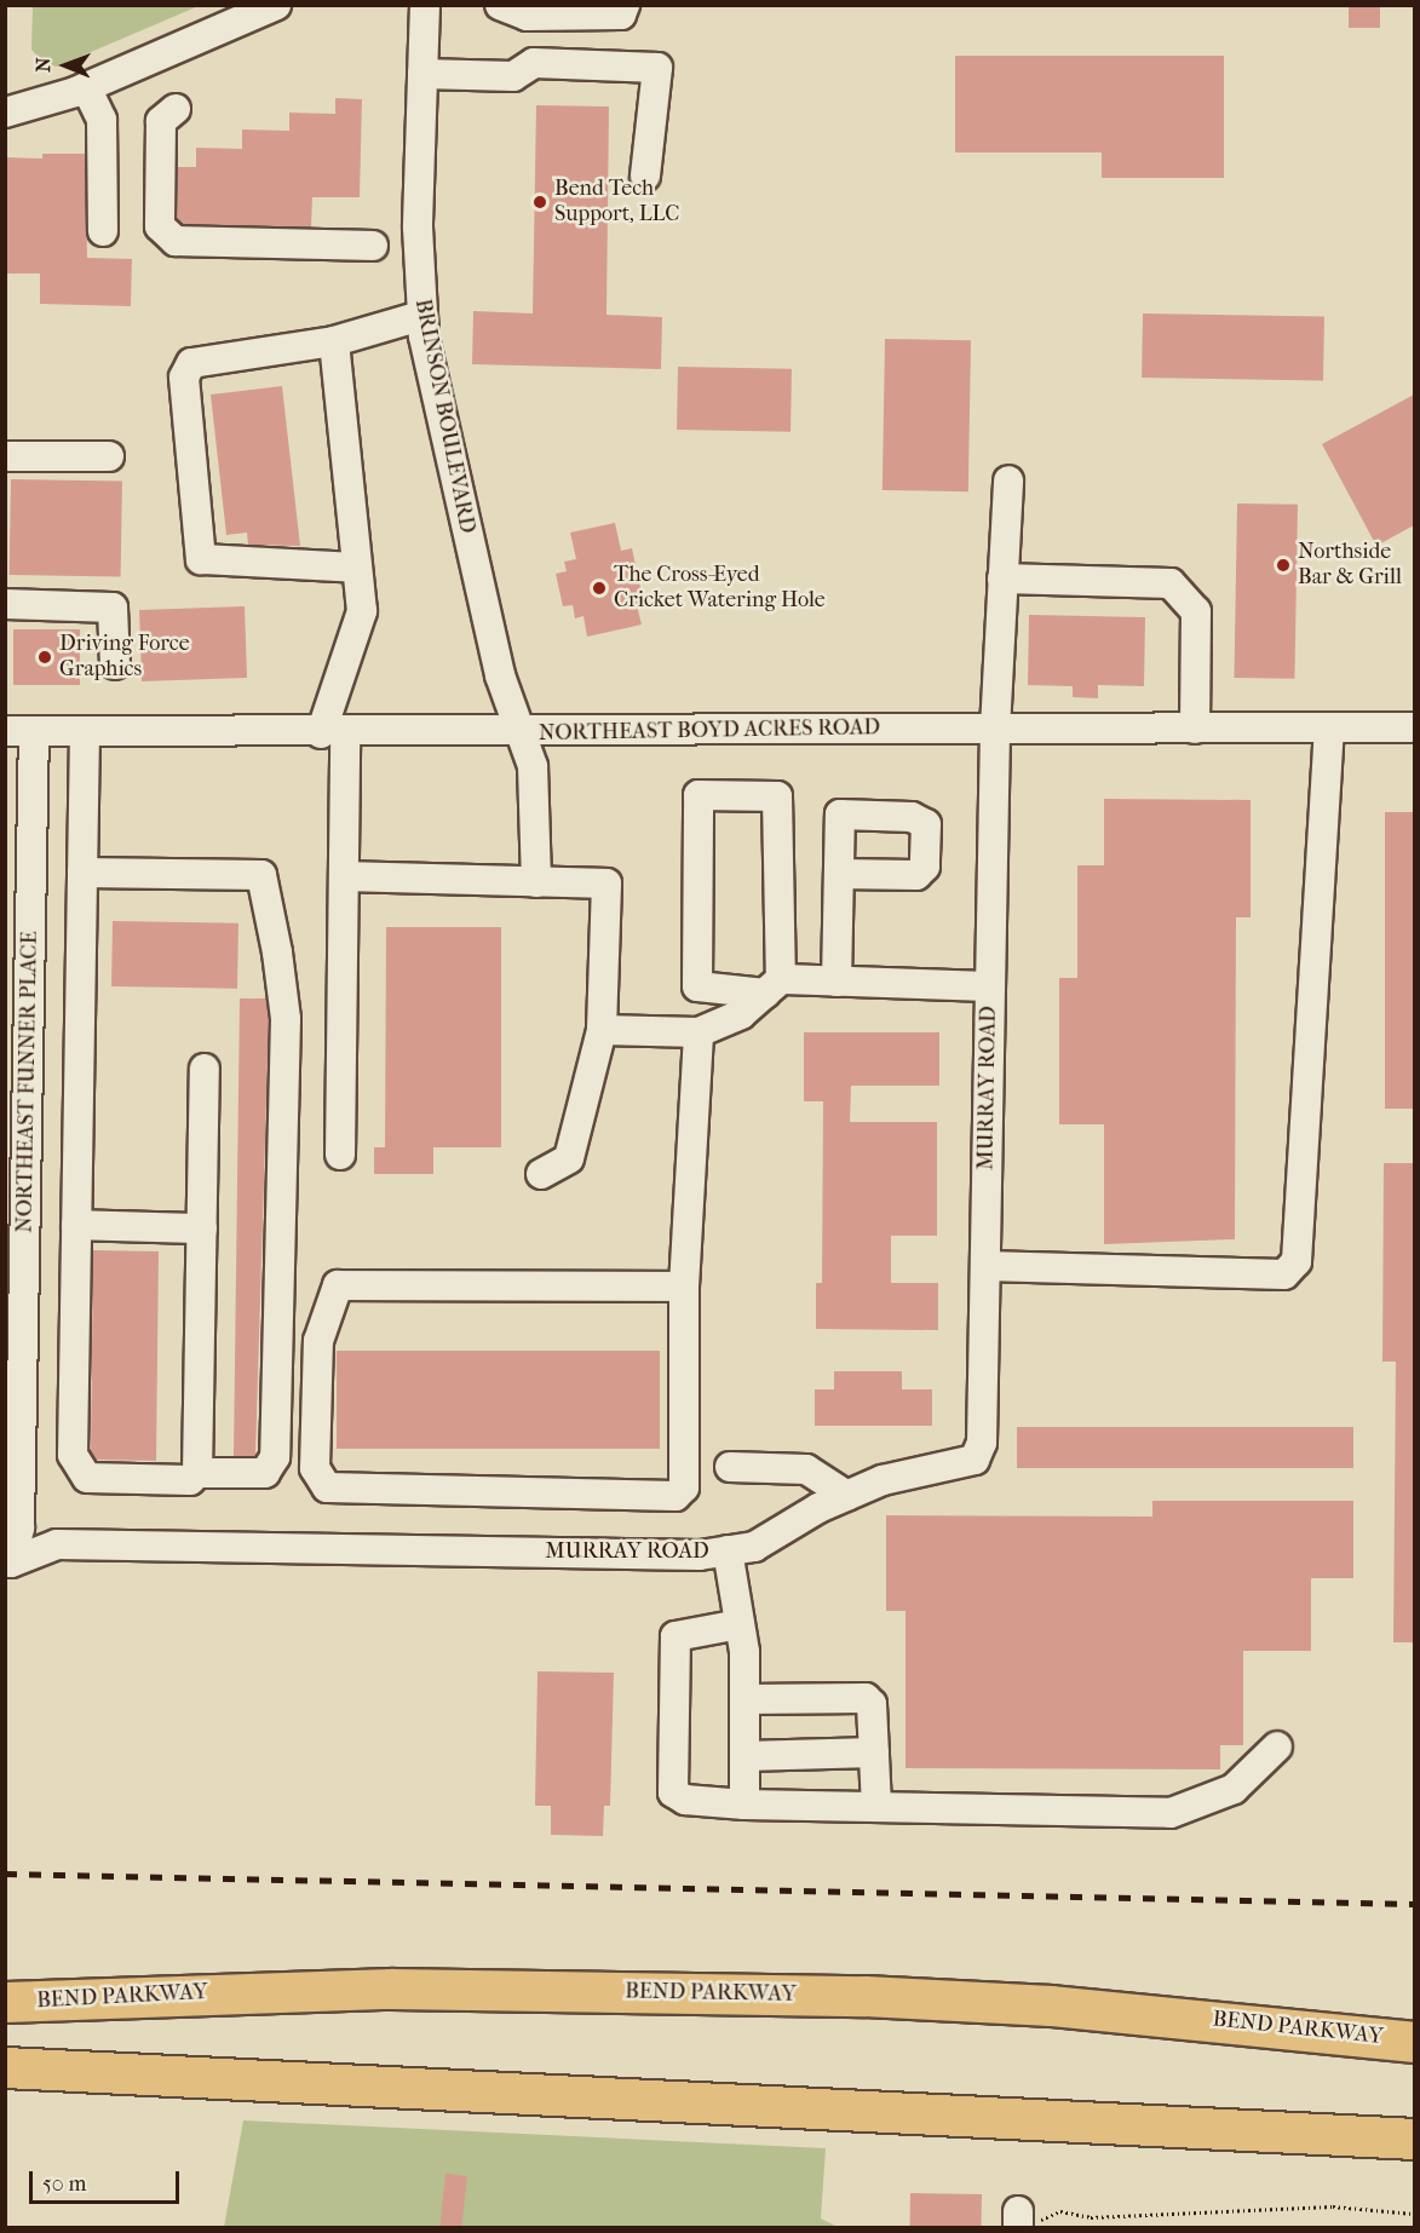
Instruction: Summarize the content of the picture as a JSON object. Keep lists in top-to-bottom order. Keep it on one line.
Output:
{"streets":{"highway":["BEND PARKWAY"],"street":["BRINSON BOULEVARD","NORTHEAST BOYD ACRES ROAD","NORTHEAST FUNNER PLACE","MURRAY ROAD"]},"crossings":[["BRINSON BOULEVARD","NORTHEAST BOYD ACRES ROAD"],["NORTHEAST BOYD ACRES ROAD","NORTHEAST FUNNER PLACE"],["NORTHEAST BOYD ACRES ROAD","MURRAY ROAD"],["NORTHEAST FUNNER PLACE","MURRAY ROAD"]],"places":["Bend Tech Support, LLC","Northside Bar & Grill","The Cross-Eyed Cricket Watering Hole","Driving Force Graphics"],"scale_bar":"50 m","north":"left"}
